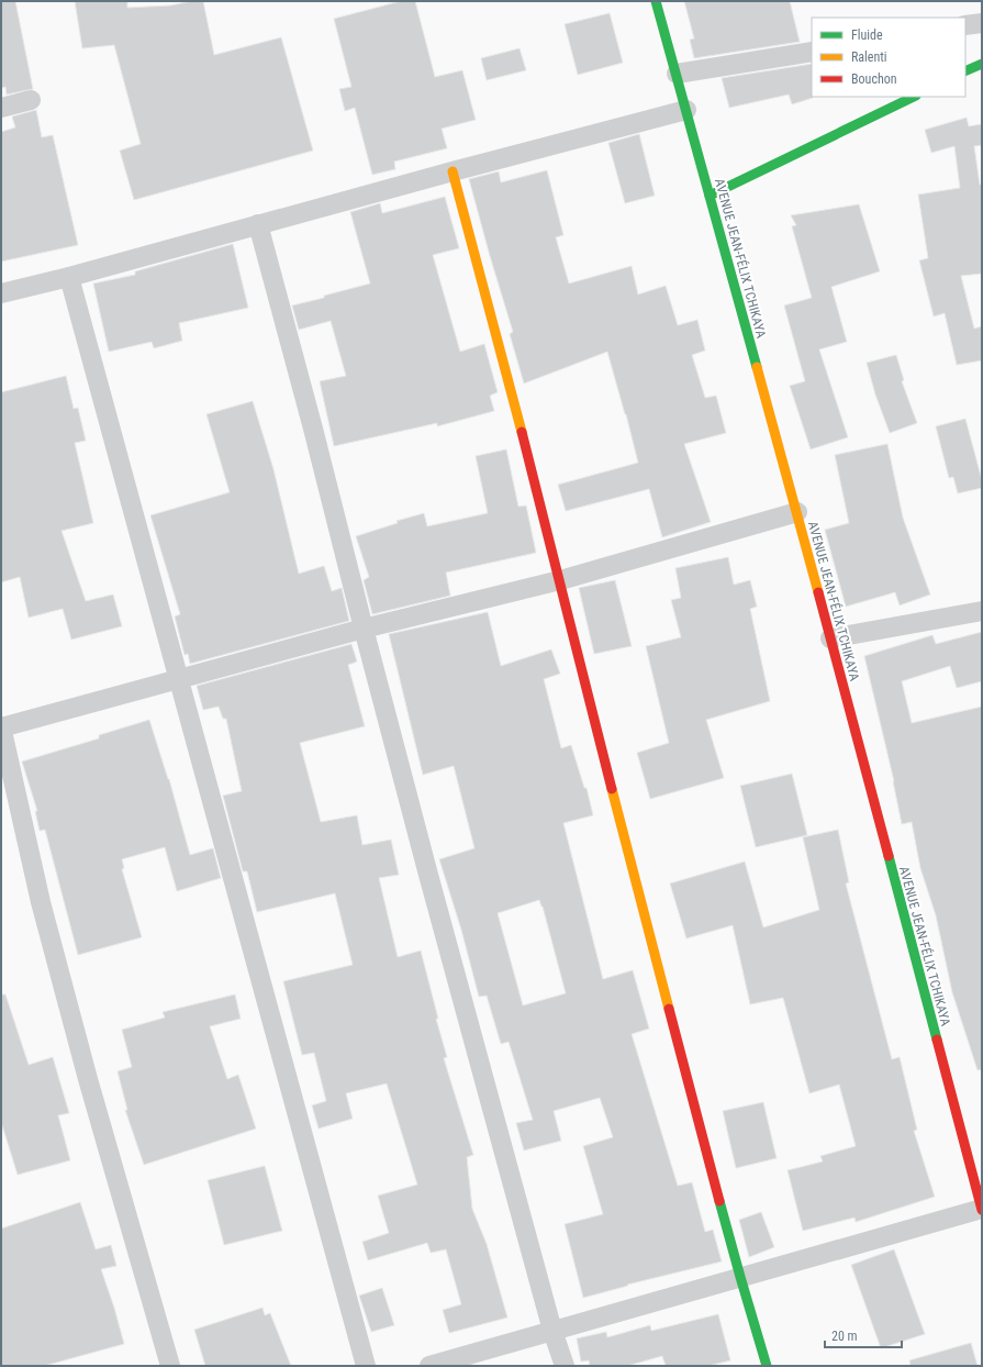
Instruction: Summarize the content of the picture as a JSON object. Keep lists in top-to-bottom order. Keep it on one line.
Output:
{"streets":{"street":["AVENUE JEAN-FÉLIX TCHIKAYA"]},"legend":["Fluide","Ralenti","Bouchon"],"scale_bar":"20 m"}
